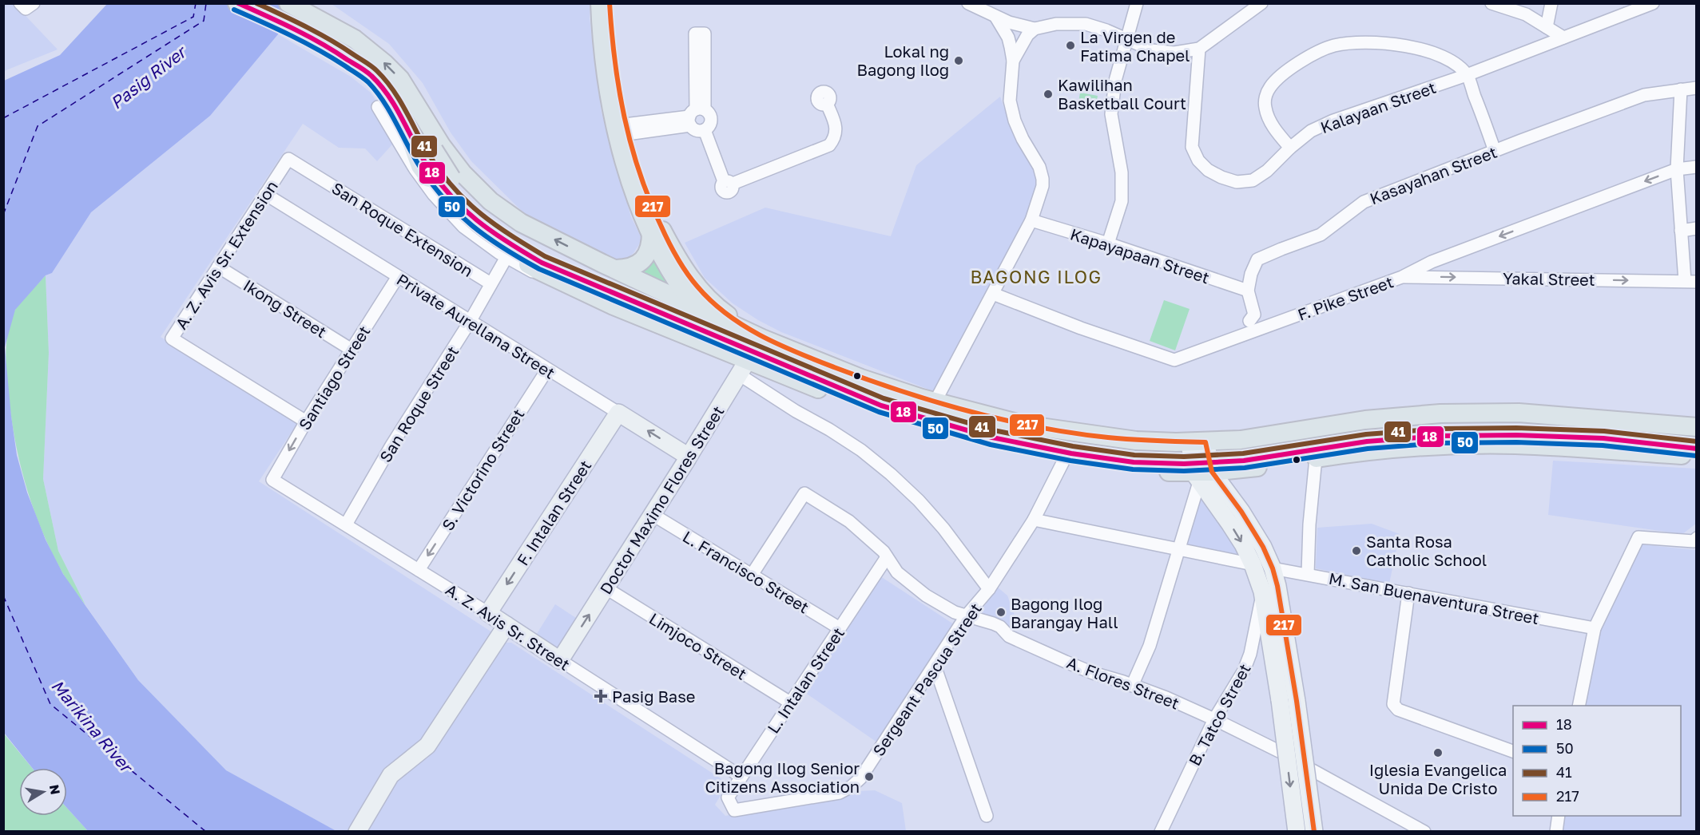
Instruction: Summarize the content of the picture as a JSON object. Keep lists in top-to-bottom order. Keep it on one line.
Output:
{"streets":{"street":["Kalayaan Street","Kasayahan Street","San Roque Extension","A. Z. Avis Sr. Extension","Kapayapaan Street","Yakal Street","F. Pike Street","Ikong Street","Private Aurellana Street","Santiago Street","San Roque Street","S. Victorino Street","Doctor Maximo Flores Street","F. Intalan Street","L. Francisco Street","M. San Buenaventura Street","A. Z. Avis Sr. Street","Limjoco Street","Sergeant Pascua Street","L. Intalan Street","A. Flores Street","B. Tatco Street"]},"crossings":[["Kasayahan Street","Kapayapaan Street"],["San Roque Extension","A. Z. Avis Sr. Extension"],["San Roque Extension","San Roque Street"],["A. Z. Avis Sr. Extension","Ikong Street"],["A. Z. Avis Sr. Extension","Private Aurellana Street"],["A. Z. Avis Sr. Extension","Santiago Street"],["Yakal Street","F. Pike Street"],["Ikong Street","Santiago Street"],["Private Aurellana Street","Santiago Street"],["Private Aurellana Street","San Roque Street"],["Private Aurellana Street","S. Victorino Street"],["Private Aurellana Street","Doctor Maximo Flores Street"],["Private Aurellana Street","F. Intalan Street"],["Santiago Street","A. Z. Avis Sr. Street"],["San Roque Street","A. Z. Avis Sr. Street"],["S. Victorino Street","A. Z. Avis Sr. Street"],["Doctor Maximo Flores Street","L. Francisco Street"],["Doctor Maximo Flores Street","A. Z. Avis Sr. Street"],["Doctor Maximo Flores Street","Limjoco Street"],["F. Intalan Street","A. Z. Avis Sr. Street"],["L. Francisco Street","L. Intalan Street"],["L. Francisco Street","A. Flores Street"],["A. Z. Avis Sr. Street","L. Intalan Street"],["Limjoco Street","L. Intalan Street"],["Sergeant Pascua Street","L. Intalan Street"],["Sergeant Pascua Street","A. Flores Street"],["L. Intalan Street","A. Flores Street"],["A. Flores Street","B. Tatco Street"]],"one_way":["Yakal Street","F. Pike Street","S. Victorino Street","F. Intalan Street"],"districts":["BAGONG ILOG"],"water":["Pasig River","Marikina River"],"places":{"other":["La Virgen de Fatima Chapel","Lokal ng Bagong Ilog","Kawilihan Basketball Court","Santa Rosa Catholic School","Bagong Ilog Barangay Hall","Iglesia Evangelica Unida De Cristo","Bagong Ilog Senior Citizens Association"],"health":["Pasig Base"]},"lines":["transit line 18","transit line 41","transit line 217","transit line 50"],"legend":["18","50","41","217"],"north":"right"}
